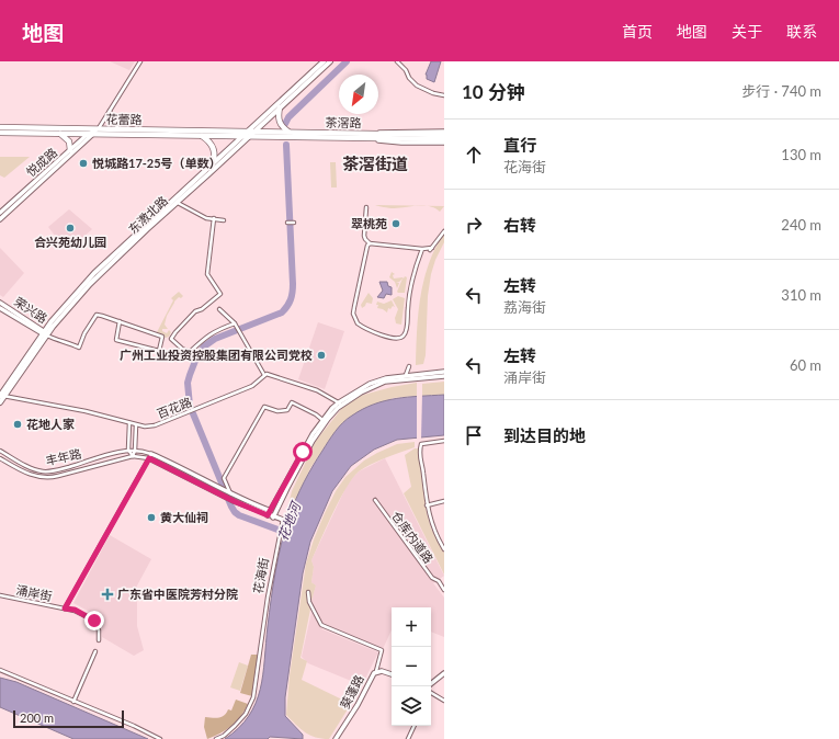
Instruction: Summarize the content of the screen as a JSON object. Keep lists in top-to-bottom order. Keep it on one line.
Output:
{"streets":{"main road":["花蕾路","茶滘路","东漖北路"],"street":["悦成路","荣兴路","百花路","丰年路","仓库内道路","花海街","涌岸街","葵蓬路"]},"crossings":[["花蕾路","茶滘路"],["花蕾路","悦成路"],["花蕾路","东漖北路"],["茶滘路","东漖北路"],["东漖北路","荣兴路"],["东漖北路","百花路"]],"districts":["茶滘街道"],"water":["花地河"],"places":{"other":["悦城路17-25号（单数）","翠桃苑","合兴苑幼儿园","广州工业投资控股集团有限公司党校","花地人家","黄大仙祠"],"health":["广东省中医院芳村分院"]},"scale_bar":"200 m","north":"bottom left","page":{"header":"地图","nav":["首页","地图","关于","联系"],"heading":["10 分钟","步行 · 740 m"],"list":[["直行","花海街","130 m"],["右转","240 m"],["左转","荔海街","310 m"],["左转","涌岸街","60 m"],"到达目的地"],"map_buttons":["+","−"],"scale":"200 m"}}
